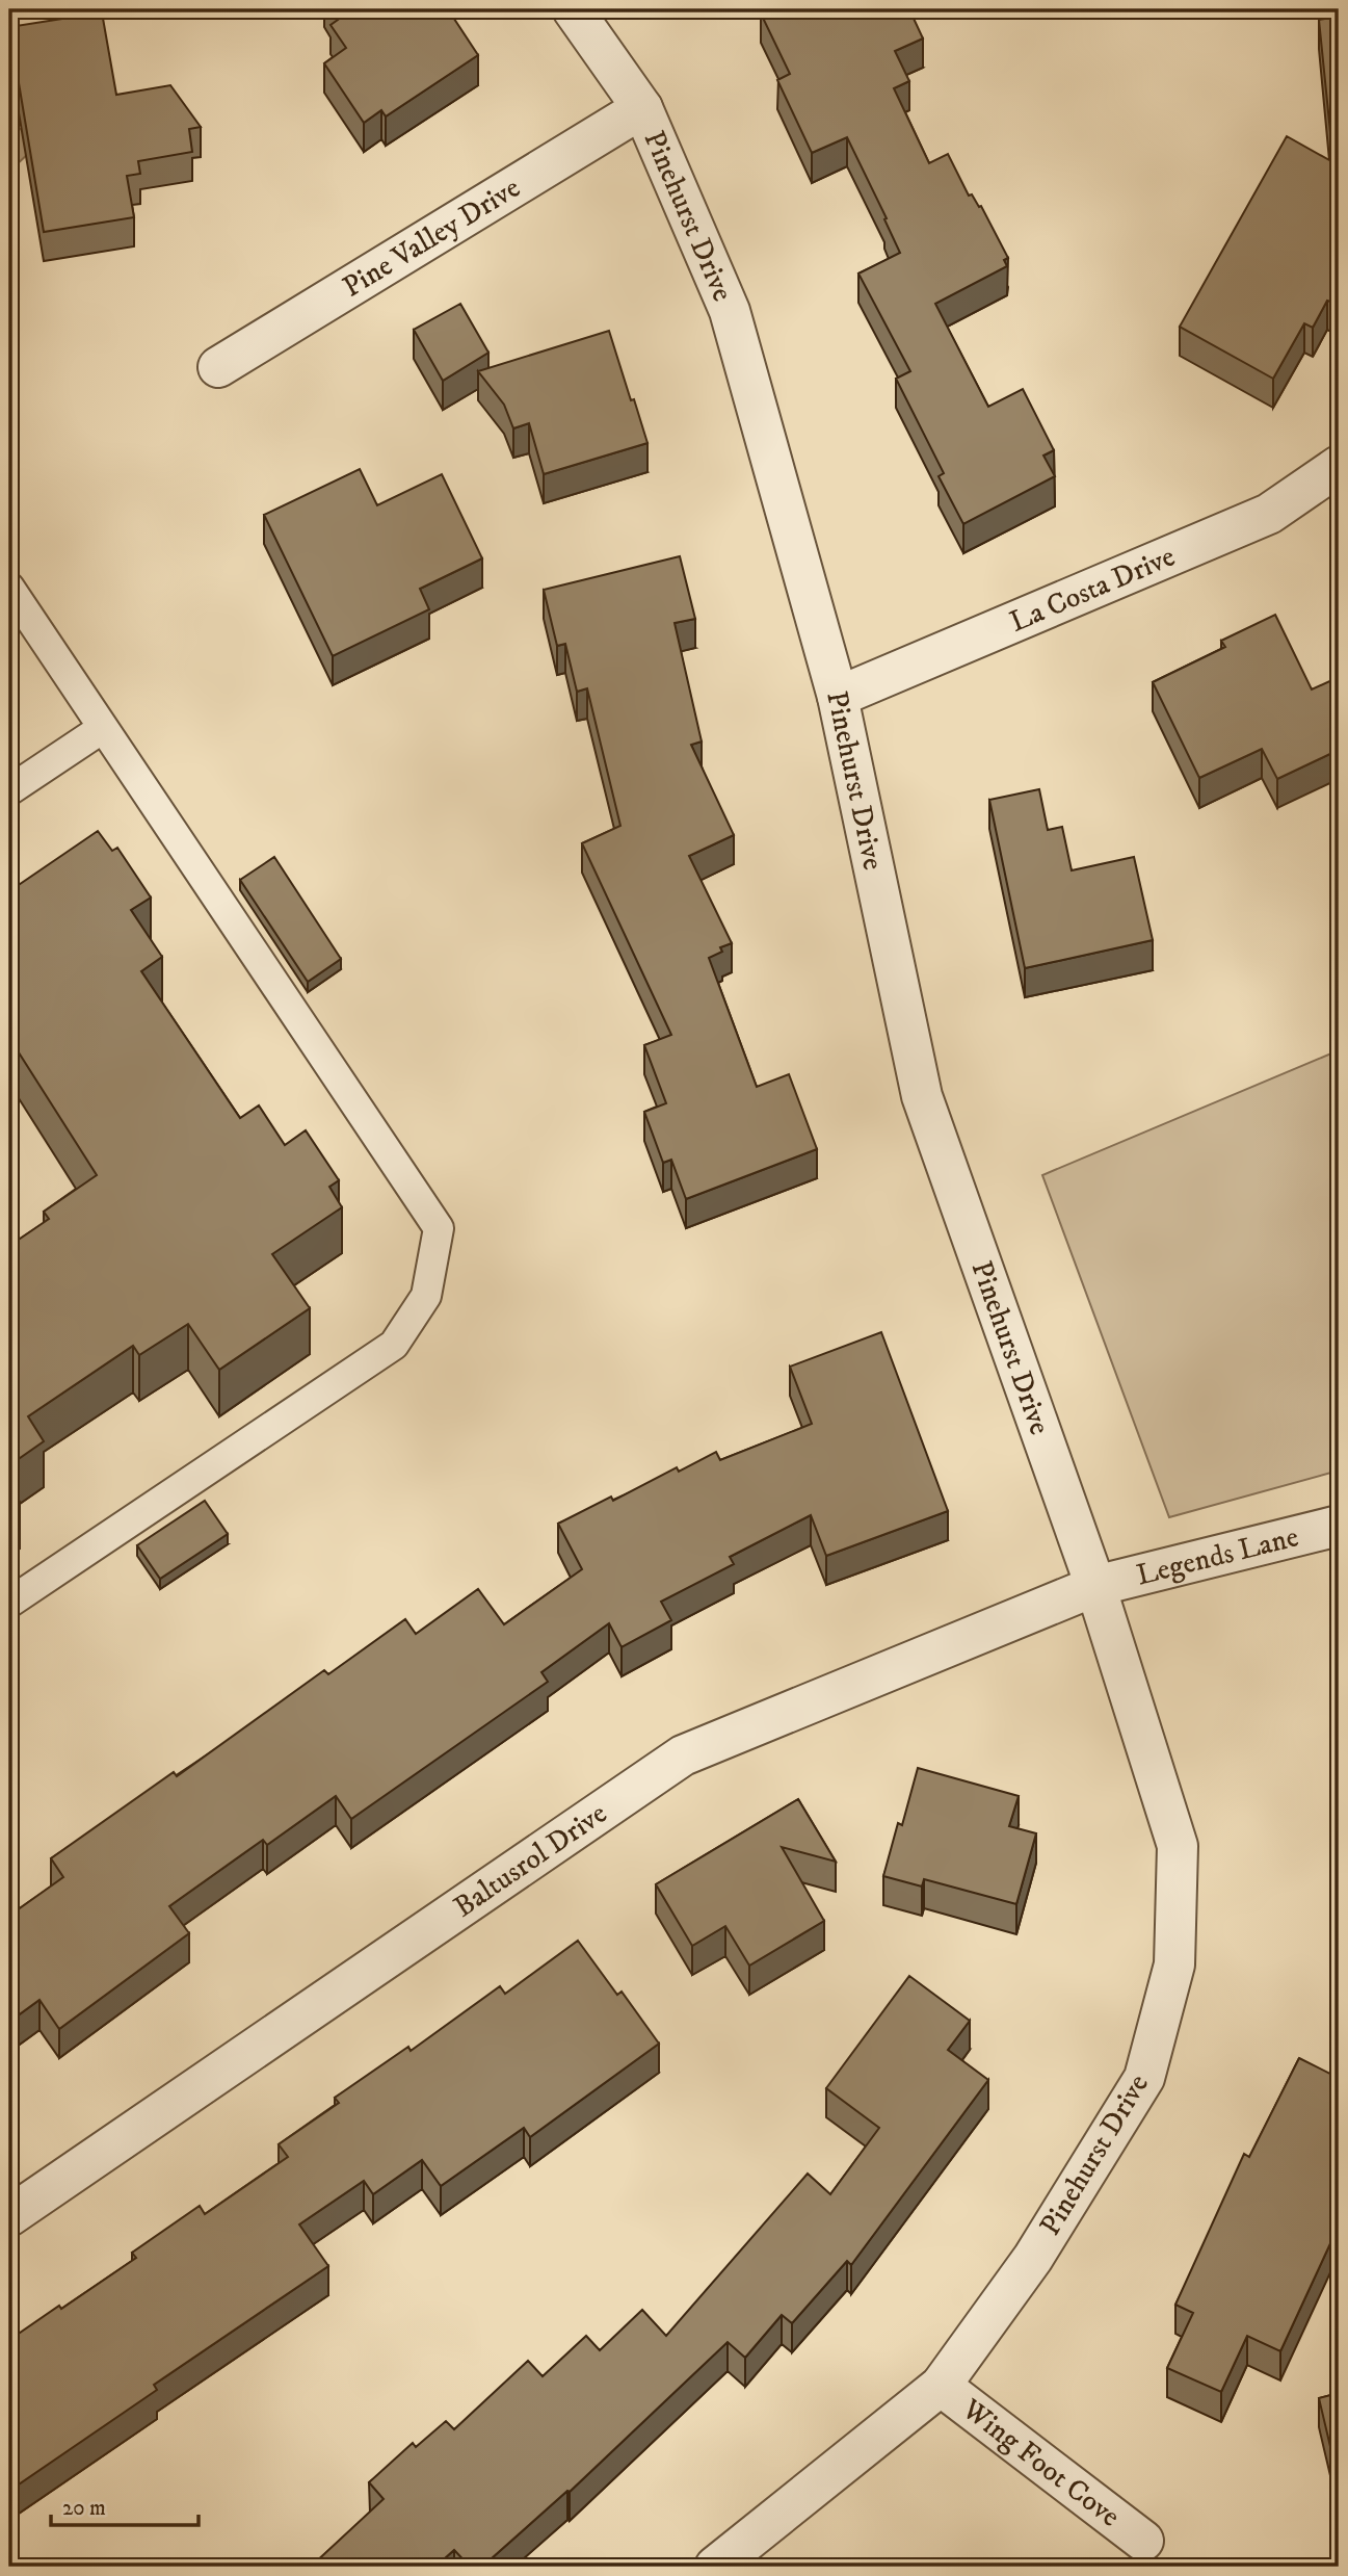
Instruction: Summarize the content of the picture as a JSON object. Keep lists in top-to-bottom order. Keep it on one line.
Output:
{"streets":{"street":["Pinehurst Drive","Pine Valley Drive","La Costa Drive","Legends Lane","Baltusrol Drive","Wing Foot Cove"]},"crossings":[["Pinehurst Drive","Pine Valley Drive"],["Pinehurst Drive","La Costa Drive"],["Pinehurst Drive","Legends Lane"],["Pinehurst Drive","Baltusrol Drive"],["Pinehurst Drive","Wing Foot Cove"],["Legends Lane","Baltusrol Drive"]],"scale_bar":"20 m"}
